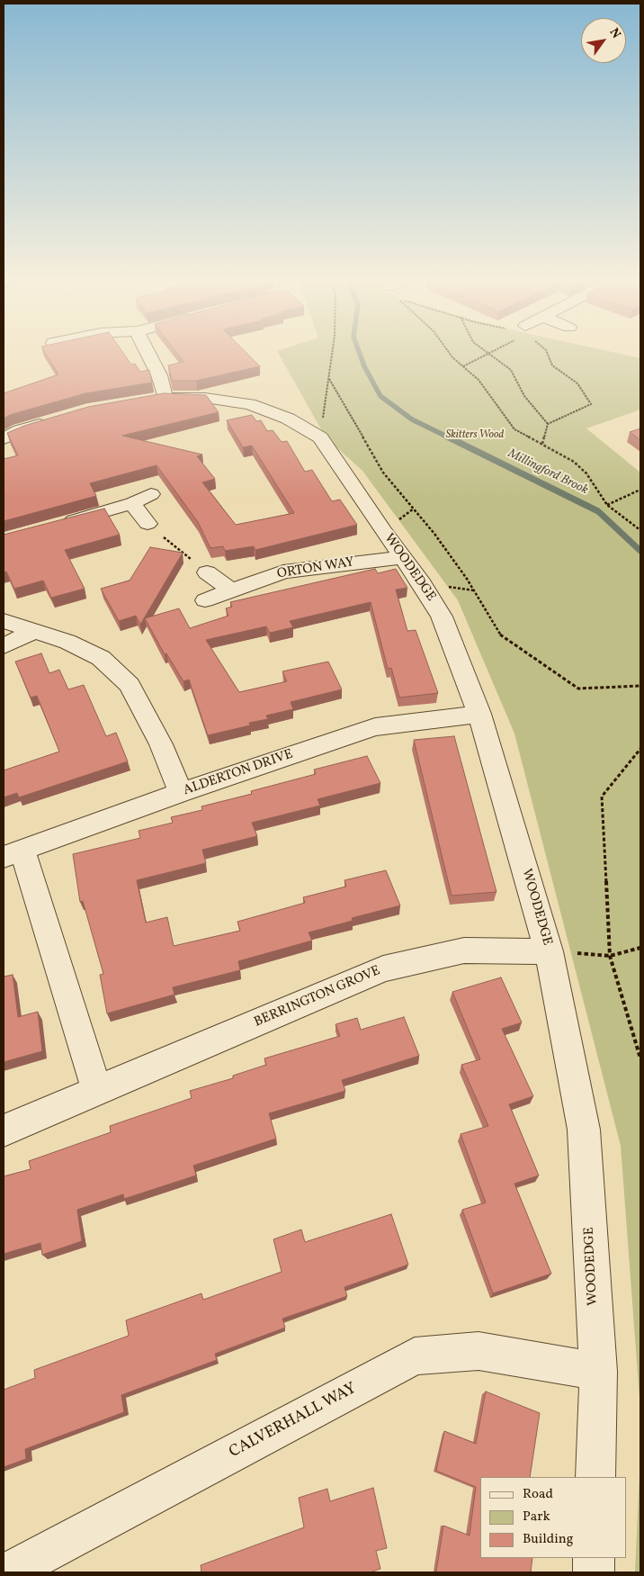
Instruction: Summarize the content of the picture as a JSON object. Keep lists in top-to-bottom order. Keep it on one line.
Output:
{"streets":{"street":["WOODEDGE","ORTON WAY","ALDERTON DRIVE","BERRINGTON GROVE","CALVERHALL WAY"]},"crossings":[["WOODEDGE","ORTON WAY"],["WOODEDGE","ALDERTON DRIVE"],["WOODEDGE","BERRINGTON GROVE"],["WOODEDGE","CALVERHALL WAY"]],"water":["Millingford Brook"],"parks":["Skitters Wood"],"legend":["Road","Park","Building"],"north":"top right"}
